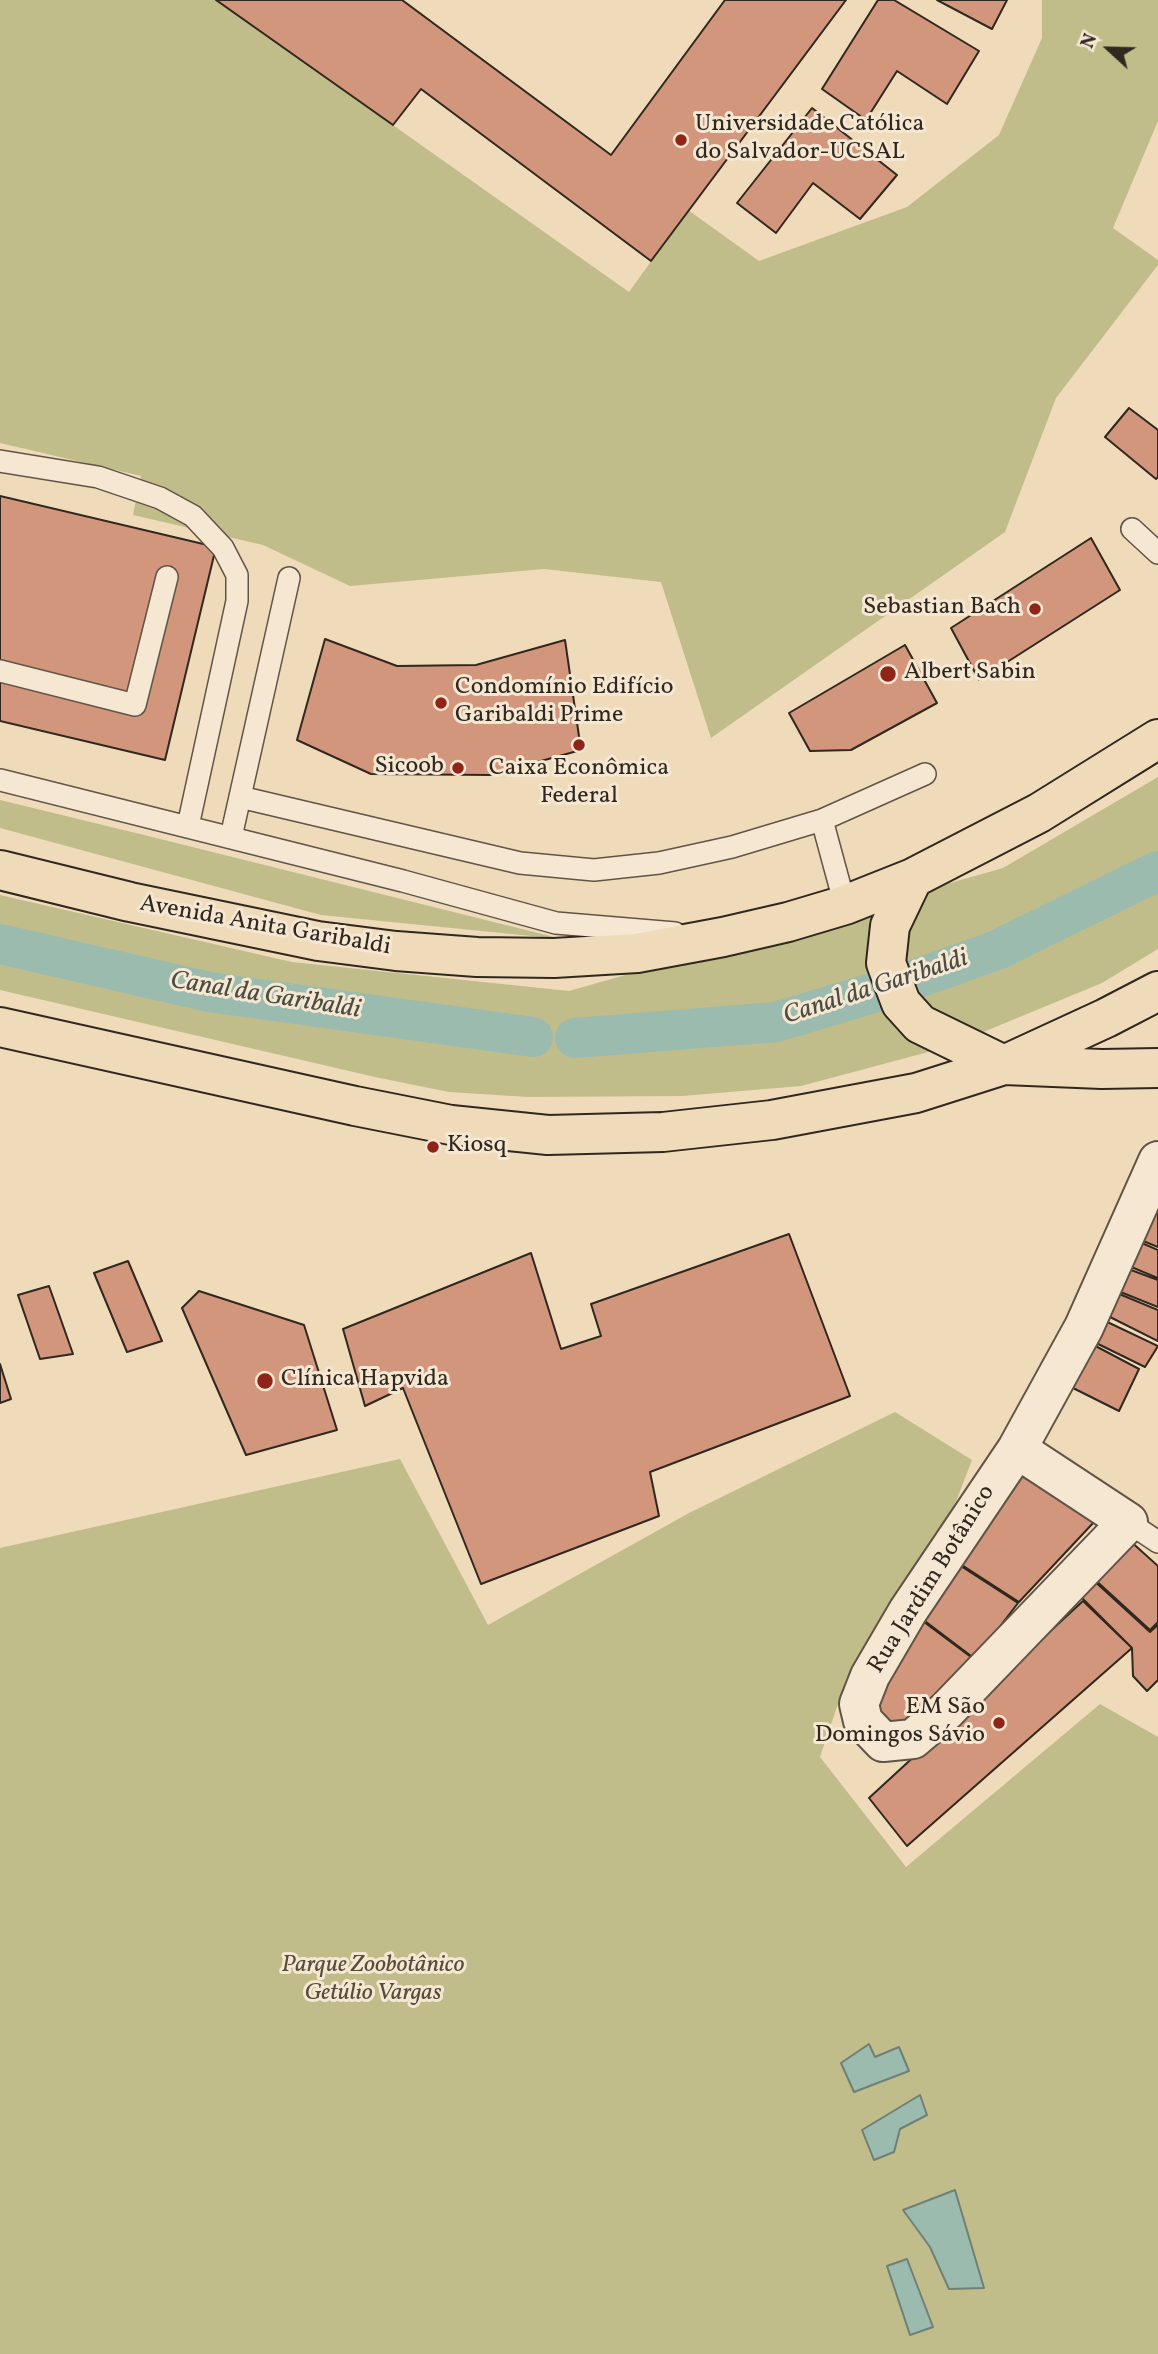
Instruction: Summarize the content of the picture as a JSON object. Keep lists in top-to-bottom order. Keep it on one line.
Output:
{"streets":{"main road":["Avenida Anita Garibaldi"],"street":["Rua Jardim Botânico"]},"water":["Canal da Garibaldi"],"parks":["Parque Zoobotânico Getúlio Vargas"],"places":["Universidade Católica do Salvador-UCSAL","Sebastian Bach","Albert Sabin","Condomínio Edifício Garibaldi Prime","Caixa Econômica Federal","Sicoob","Kiosq","Clínica Hapvida","EM São Domingos Sávio"],"north":"left"}
